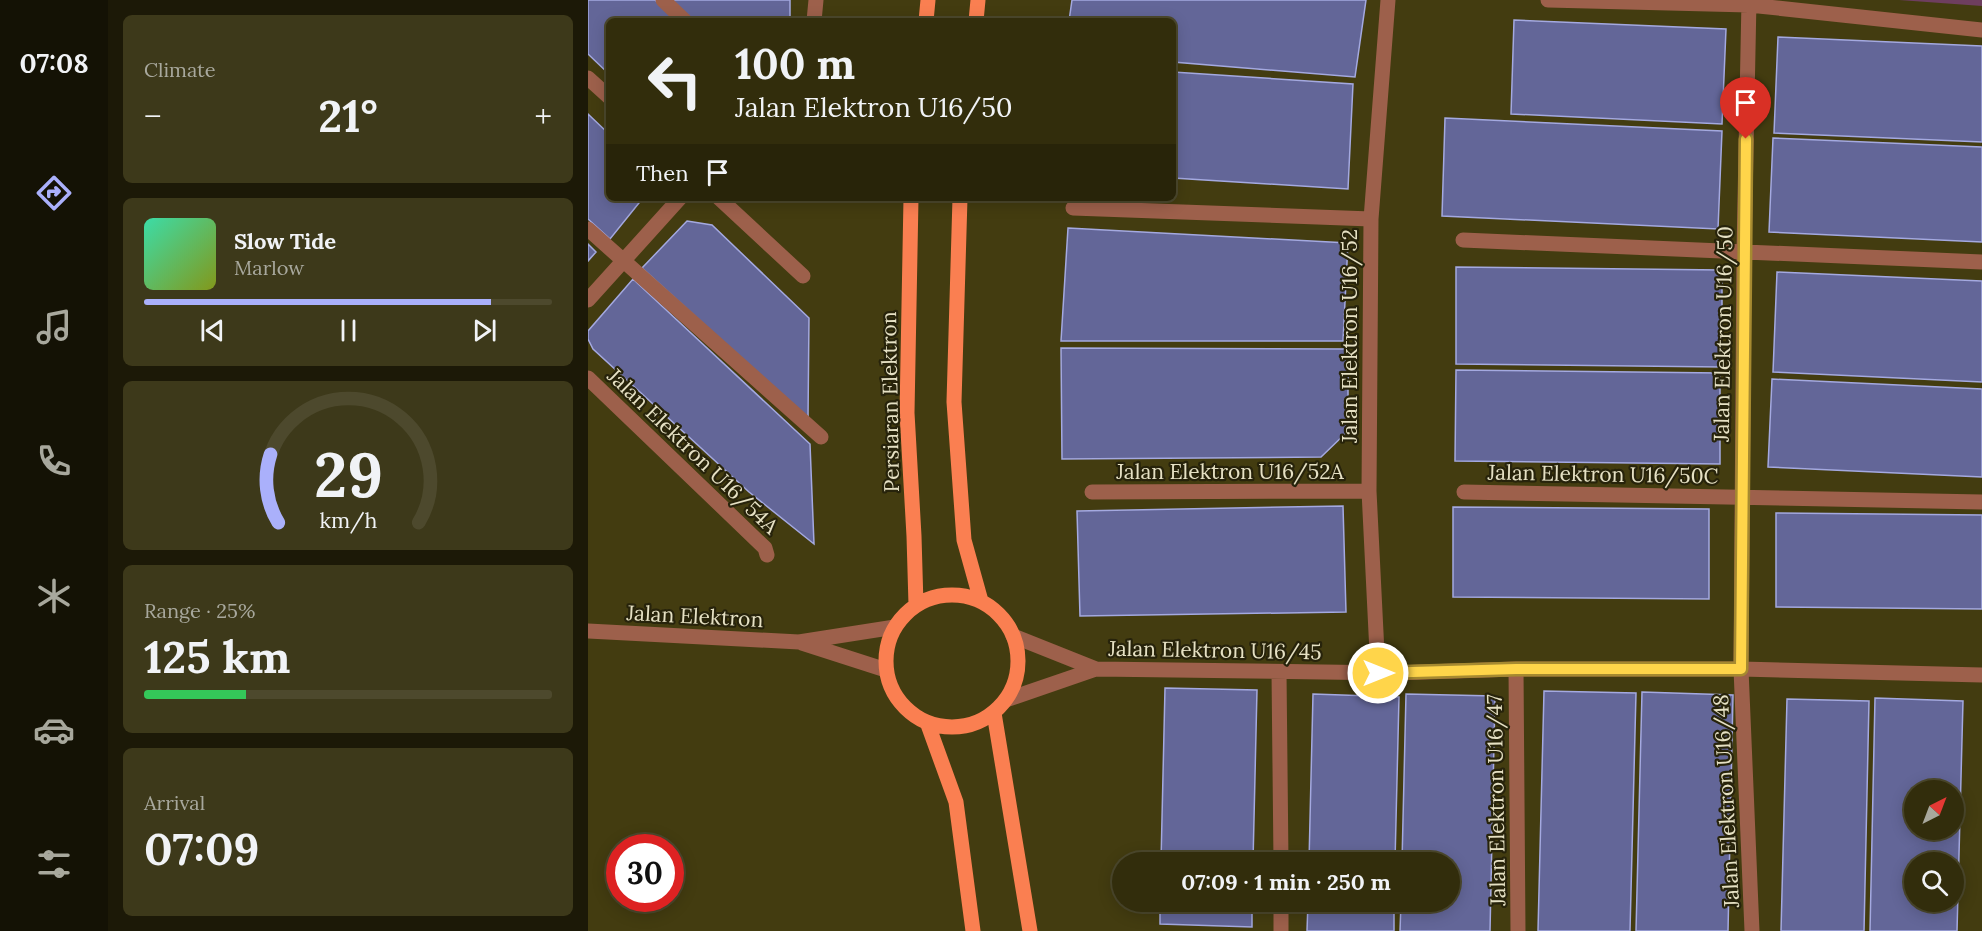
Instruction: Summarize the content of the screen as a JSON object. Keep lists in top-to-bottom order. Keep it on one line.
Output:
{"streets":{"main road":["Persiaran Elektron"],"street":["Jalan Elektron U16/50","Jalan Elektron U16/52","Jalan Elektron U16/54A","Jalan Elektron U16/52A","Jalan Elektron U16/50C","Jalan Elektron","Jalan Elektron U16/45","Jalan Elektron U16/47","Jalan Elektron U16/48"]},"crossings":[["Jalan Elektron U16/50","Jalan Elektron U16/50C"],["Jalan Elektron U16/50","Jalan Elektron U16/45"],["Jalan Elektron U16/50","Jalan Elektron U16/48"],["Jalan Elektron U16/52","Jalan Elektron U16/52A"],["Jalan Elektron U16/52","Jalan Elektron U16/45"],["Jalan Elektron U16/45","Jalan Elektron U16/47"],["Jalan Elektron U16/45","Jalan Elektron U16/48"]],"north":"top right","page":{"tabs":"07:08","tile":["Climate",["Range · 25%","125 km"],["Arrival","07:09"]],"turn":["100 m","Jalan Elektron U16/50"],"heat":["−","21°","+"],"then":"Then","song":["Slow Tide","Marlow"],"limit":"30","trip":"07:09 · 1 min · 250 m","gauge":["29","km/h"]}}
